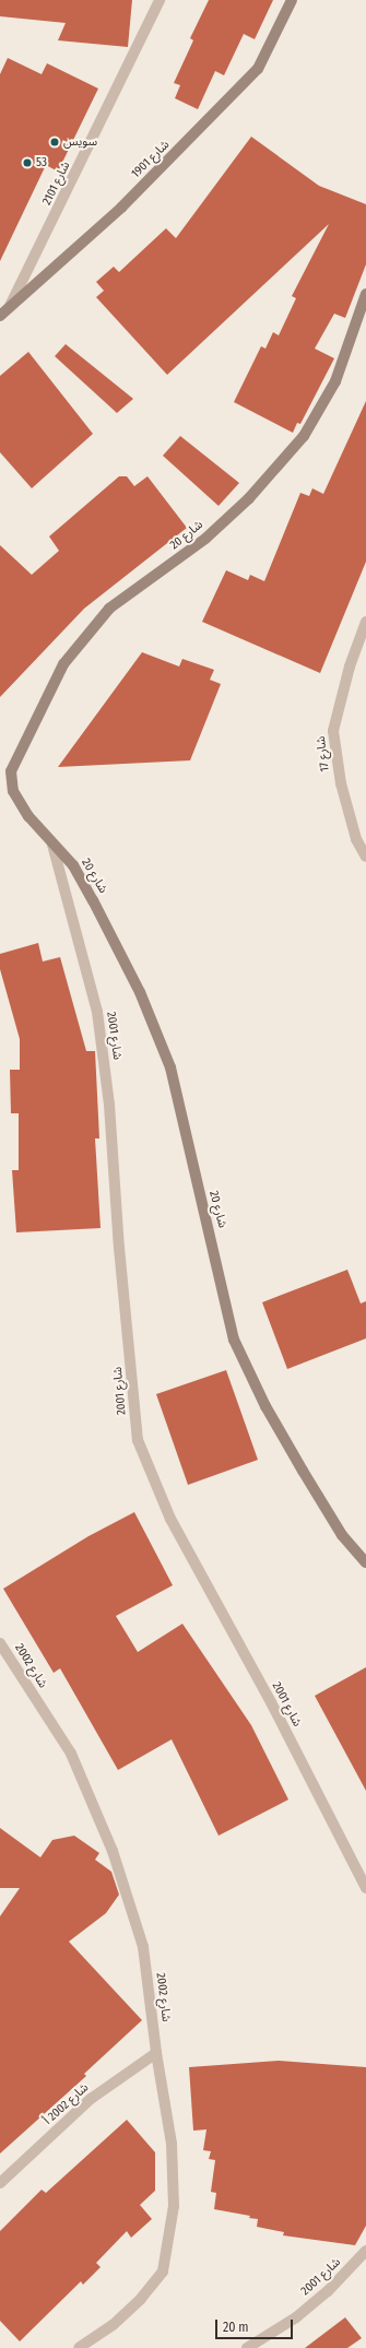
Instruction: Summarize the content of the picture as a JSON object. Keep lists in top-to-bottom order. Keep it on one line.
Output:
{"streets":{"street":["شارع 1901","شارع 2101","شارع 20","شارع 17","شارع 2001","شارع 2002","شارع 2002 أ"]},"crossings":[["شارع 1901","شارع 2101"],["شارع 20","شارع 2001"],["شارع 2002","شارع 2002 أ"]],"places":["سويس","53"],"scale_bar":"20 m"}
